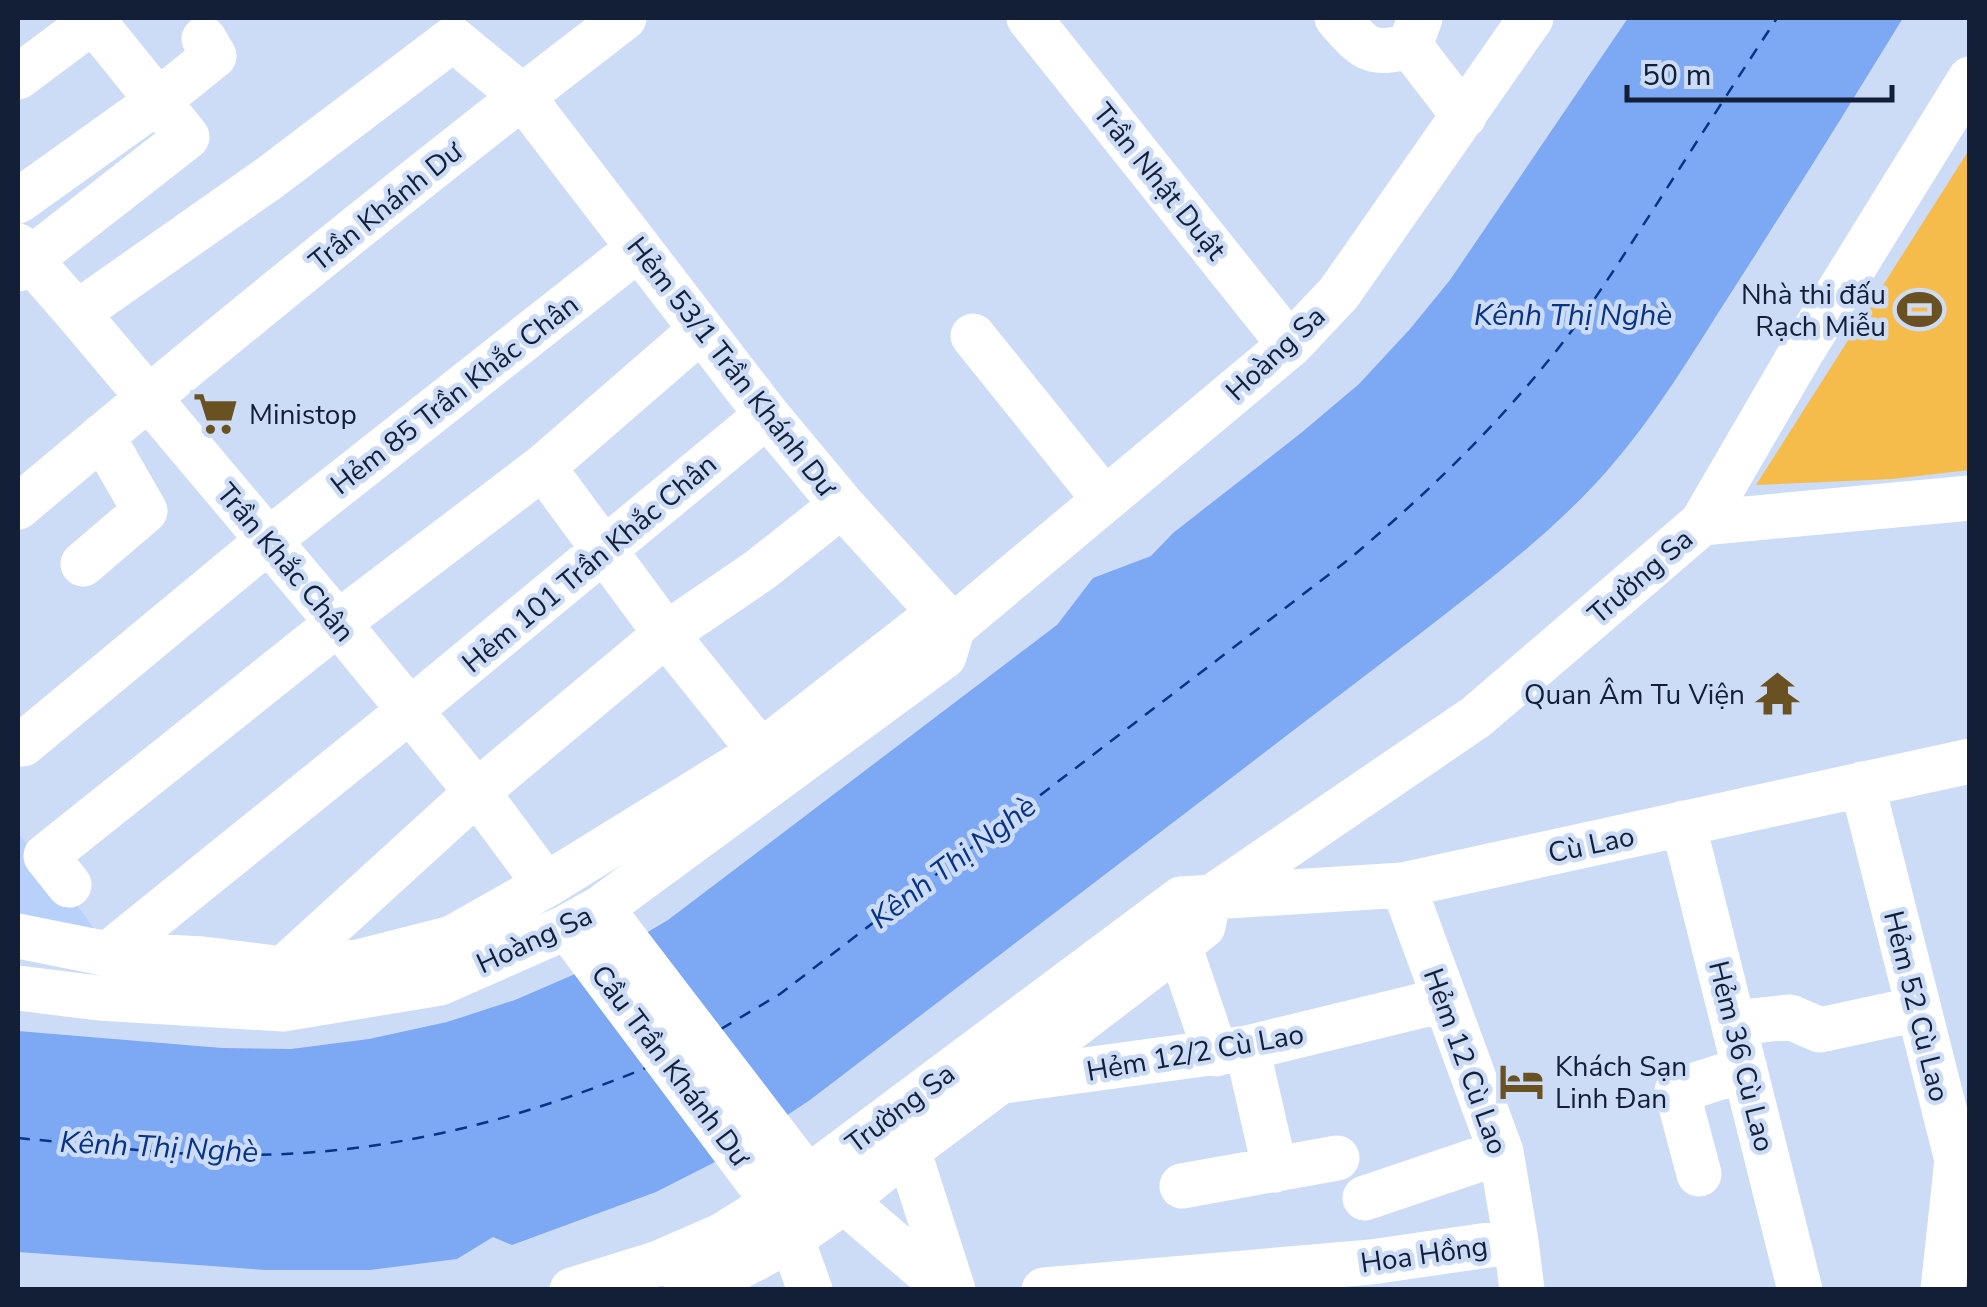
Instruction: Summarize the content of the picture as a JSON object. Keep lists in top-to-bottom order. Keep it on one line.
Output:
{"streets":{"street":["Trần Nhật Duật","Trần Khánh Dư","Hoàng Sa","Hẻm 53/1 Trần Khánh Dư","Hẻm 85 Trần Khắc Chân","Trần Khắc Chân","Hẻm 101 Trần Khắc Chân","Trường Sa","Cù Lao","Hẻm 52 Cù Lao","Hẻm 12/2 Cù Lao","Hẻm 36 Cù Lao","Hẻm 12 Cù Lao","Cầu Trần Khánh Dư","Hoa Hồng"]},"crossings":[["Trần Nhật Duật","Hoàng Sa"],["Trần Khánh Dư","Hẻm 53/1 Trần Khánh Dư"],["Trần Khánh Dư","Trần Khắc Chân"],["Hoàng Sa","Hẻm 53/1 Trần Khánh Dư"],["Hoàng Sa","Trần Khắc Chân"],["Hoàng Sa","Hẻm 101 Trần Khắc Chân"],["Hoàng Sa","Cầu Trần Khánh Dư"],["Hẻm 53/1 Trần Khánh Dư","Hẻm 85 Trần Khắc Chân"],["Hẻm 53/1 Trần Khánh Dư","Trần Khắc Chân"],["Hẻm 53/1 Trần Khánh Dư","Hẻm 101 Trần Khắc Chân"],["Hẻm 85 Trần Khắc Chân","Trần Khắc Chân"],["Trần Khắc Chân","Hẻm 101 Trần Khắc Chân"],["Trường Sa","Cù Lao"],["Trường Sa","Hẻm 12/2 Cù Lao"],["Trường Sa","Cầu Trần Khánh Dư"],["Cù Lao","Hẻm 52 Cù Lao"],["Cù Lao","Hẻm 36 Cù Lao"],["Cù Lao","Hẻm 12 Cù Lao"],["Hẻm 12/2 Cù Lao","Hẻm 12 Cù Lao"],["Hẻm 12 Cù Lao","Hoa Hồng"]],"water":["Kênh Thị Nghè"],"places":{"sports":["Nhà thi đấu Rạch Miễu"],"supermarket":["Ministop"],"temple":["Quan Âm Tu Viện"],"hotel":["Khách Sạn Linh Đan"]},"scale_bar":"50 m"}
